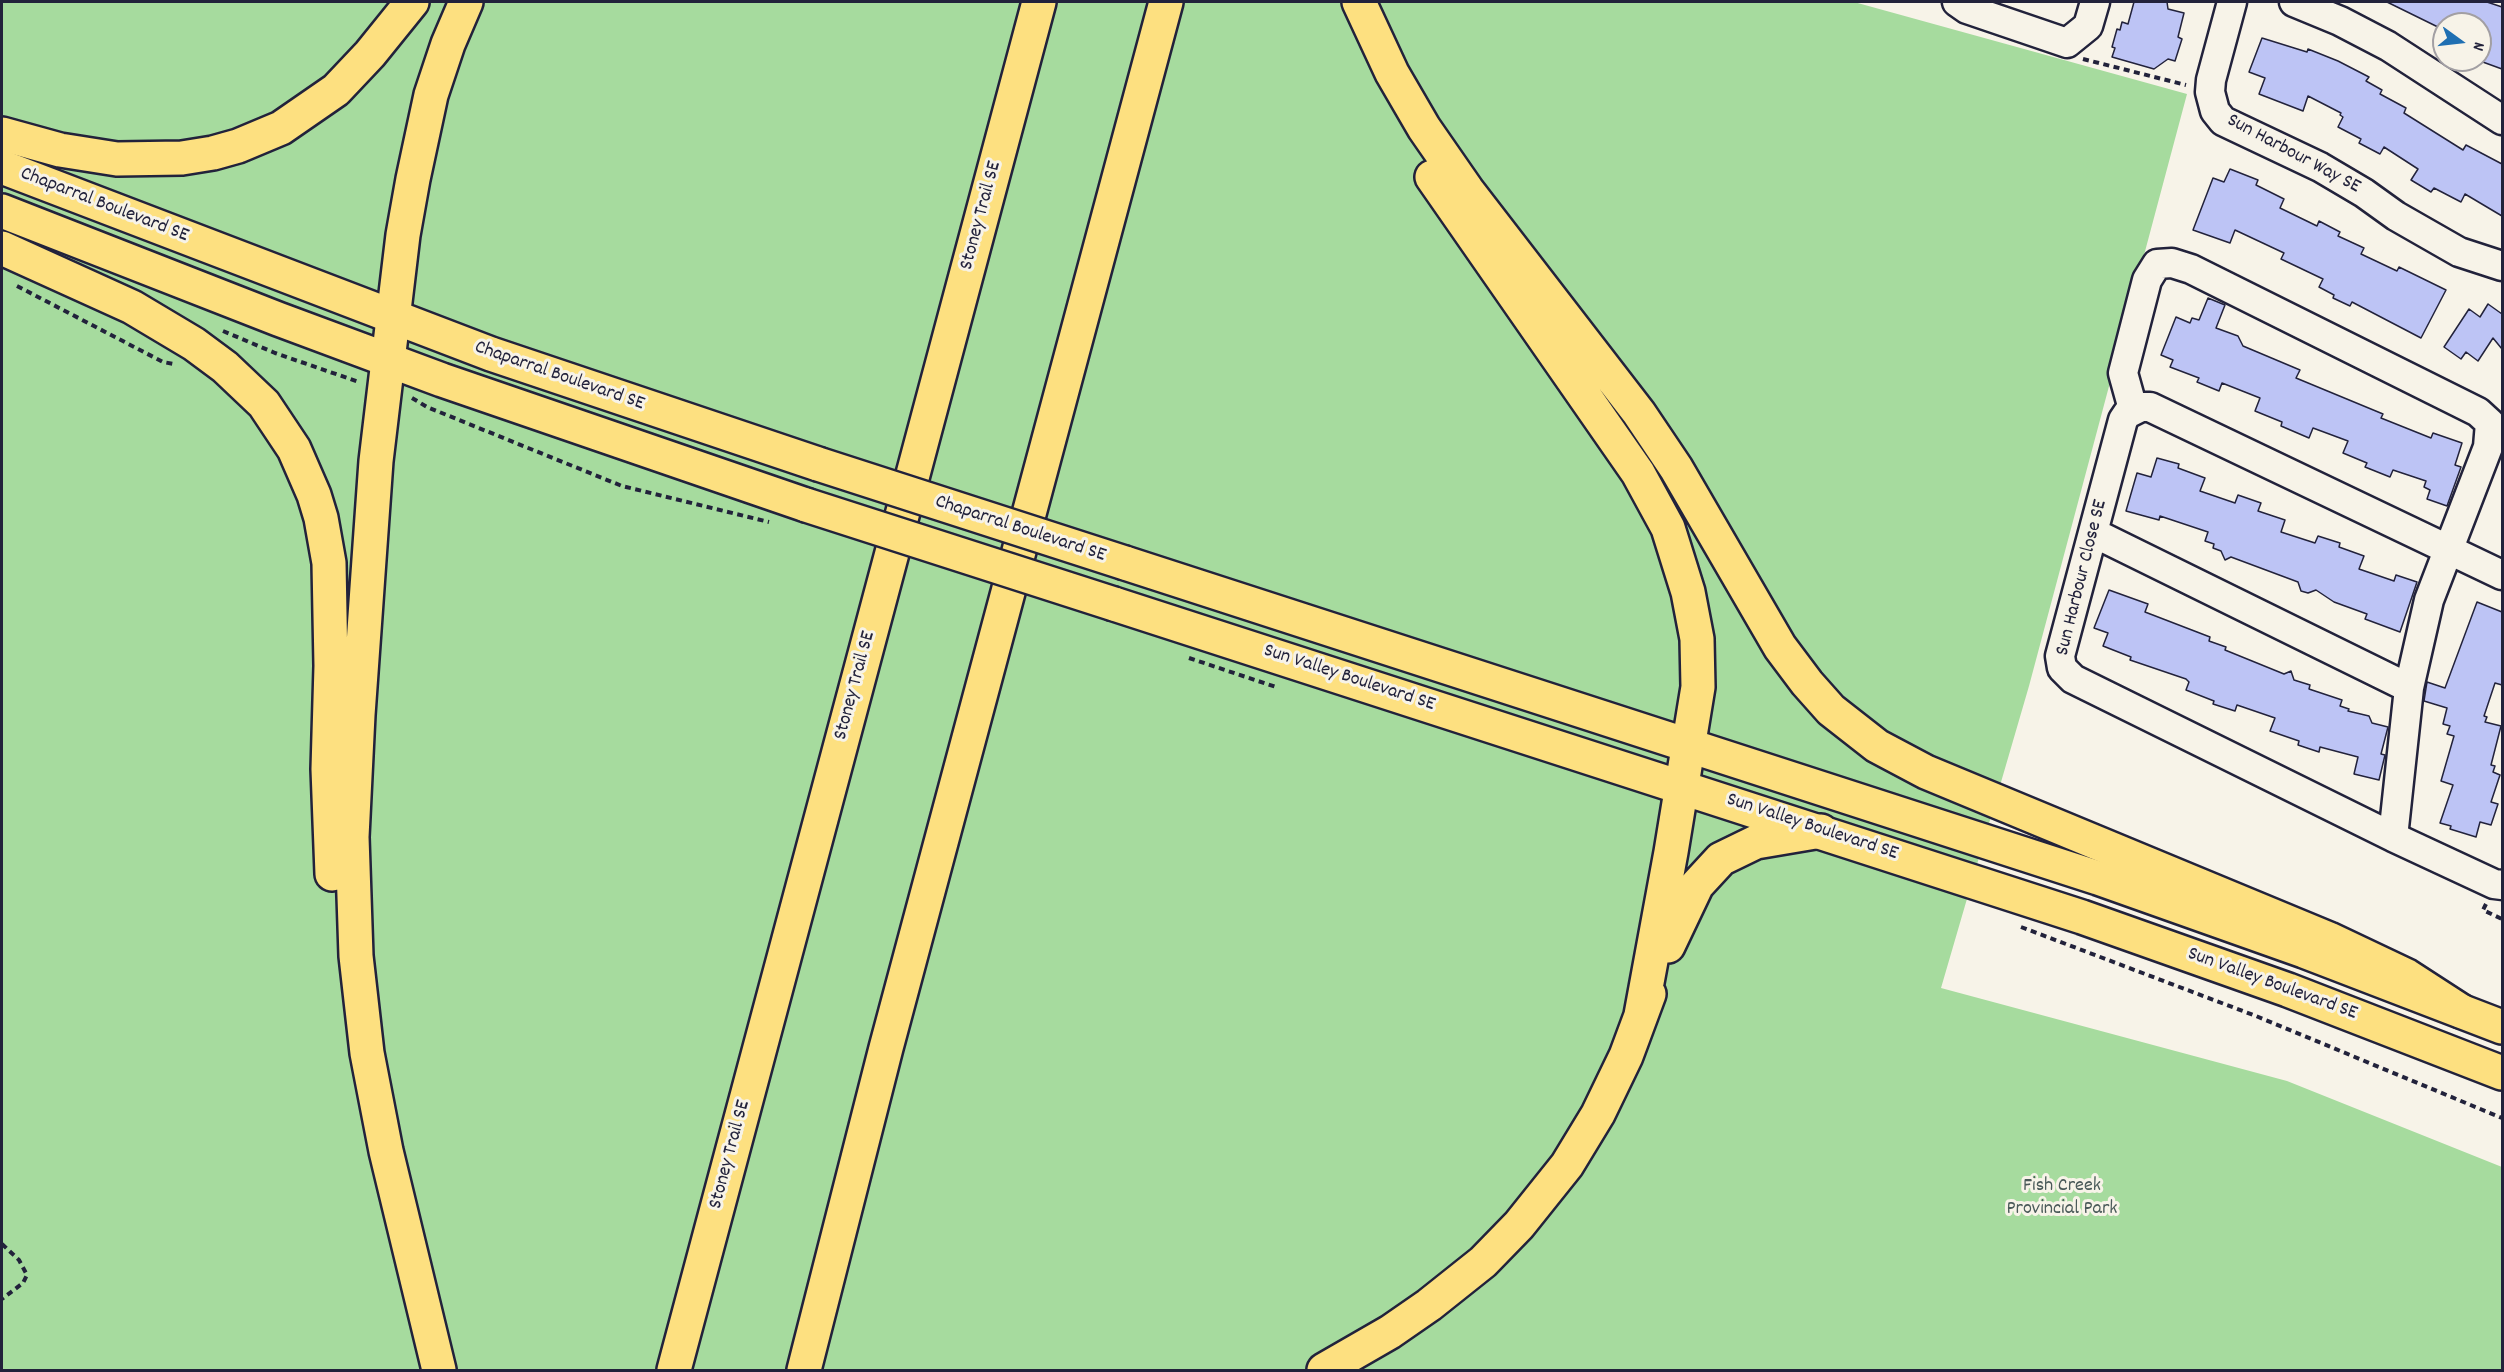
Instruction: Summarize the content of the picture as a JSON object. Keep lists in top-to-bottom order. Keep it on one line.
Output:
{"streets":{"main road":["Chaparral Boulevard SE","Stoney Trail SE","Sun Valley Boulevard SE"],"street":["Sun Harbour Way SE","Sun Harbour Close SE"]},"crossings":[["Chaparral Boulevard SE","Sun Valley Boulevard SE"]],"parks":["Fish Creek Provincial Park"],"north":"right"}
